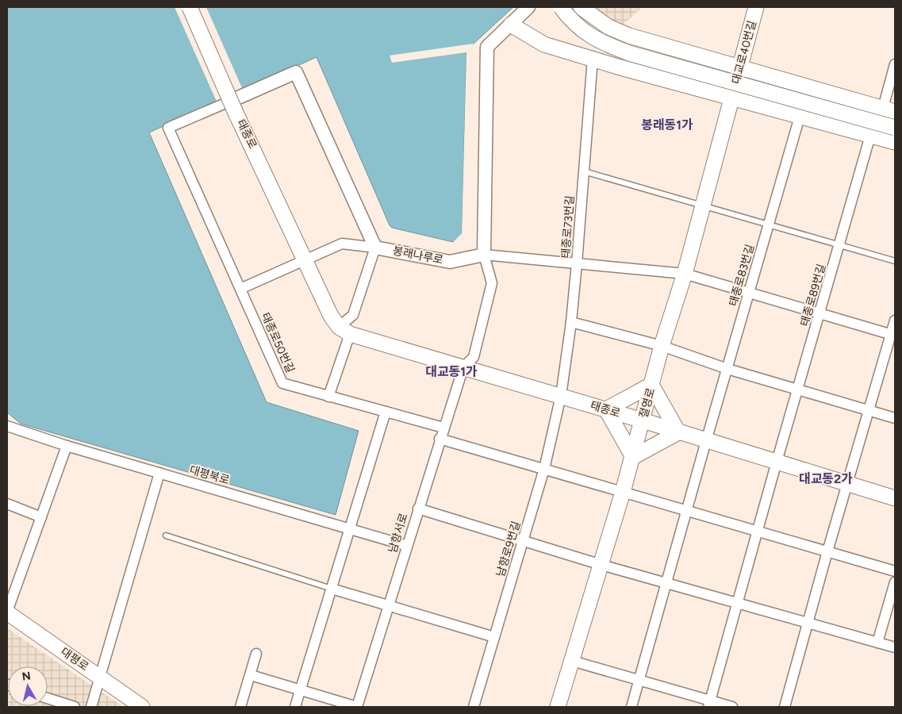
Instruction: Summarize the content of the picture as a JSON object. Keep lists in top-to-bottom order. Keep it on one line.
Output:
{"streets":{"main road":["대교로40번길","태종로","절영로","대평로"],"street":["태종로73번길","봉래나루로","태종로83번길","태종로89번길","태종로50번길","대평북로","남항서로","남항로9번길"]},"crossings":[["대교로40번길","절영로"],["태종로","태종로73번길"],["태종로","태종로83번길"],["태종로","태종로89번길"],["태종로","절영로"],["태종로","남항서로"],["태종로","남항로9번길"],["태종로73번길","남항로9번길"],["봉래나루로","남항서로"],["태종로50번길","남항서로"],["대평북로","남항서로"]],"districts":["봉래동1가","대교동1가","대교동2가"],"north":"top"}
